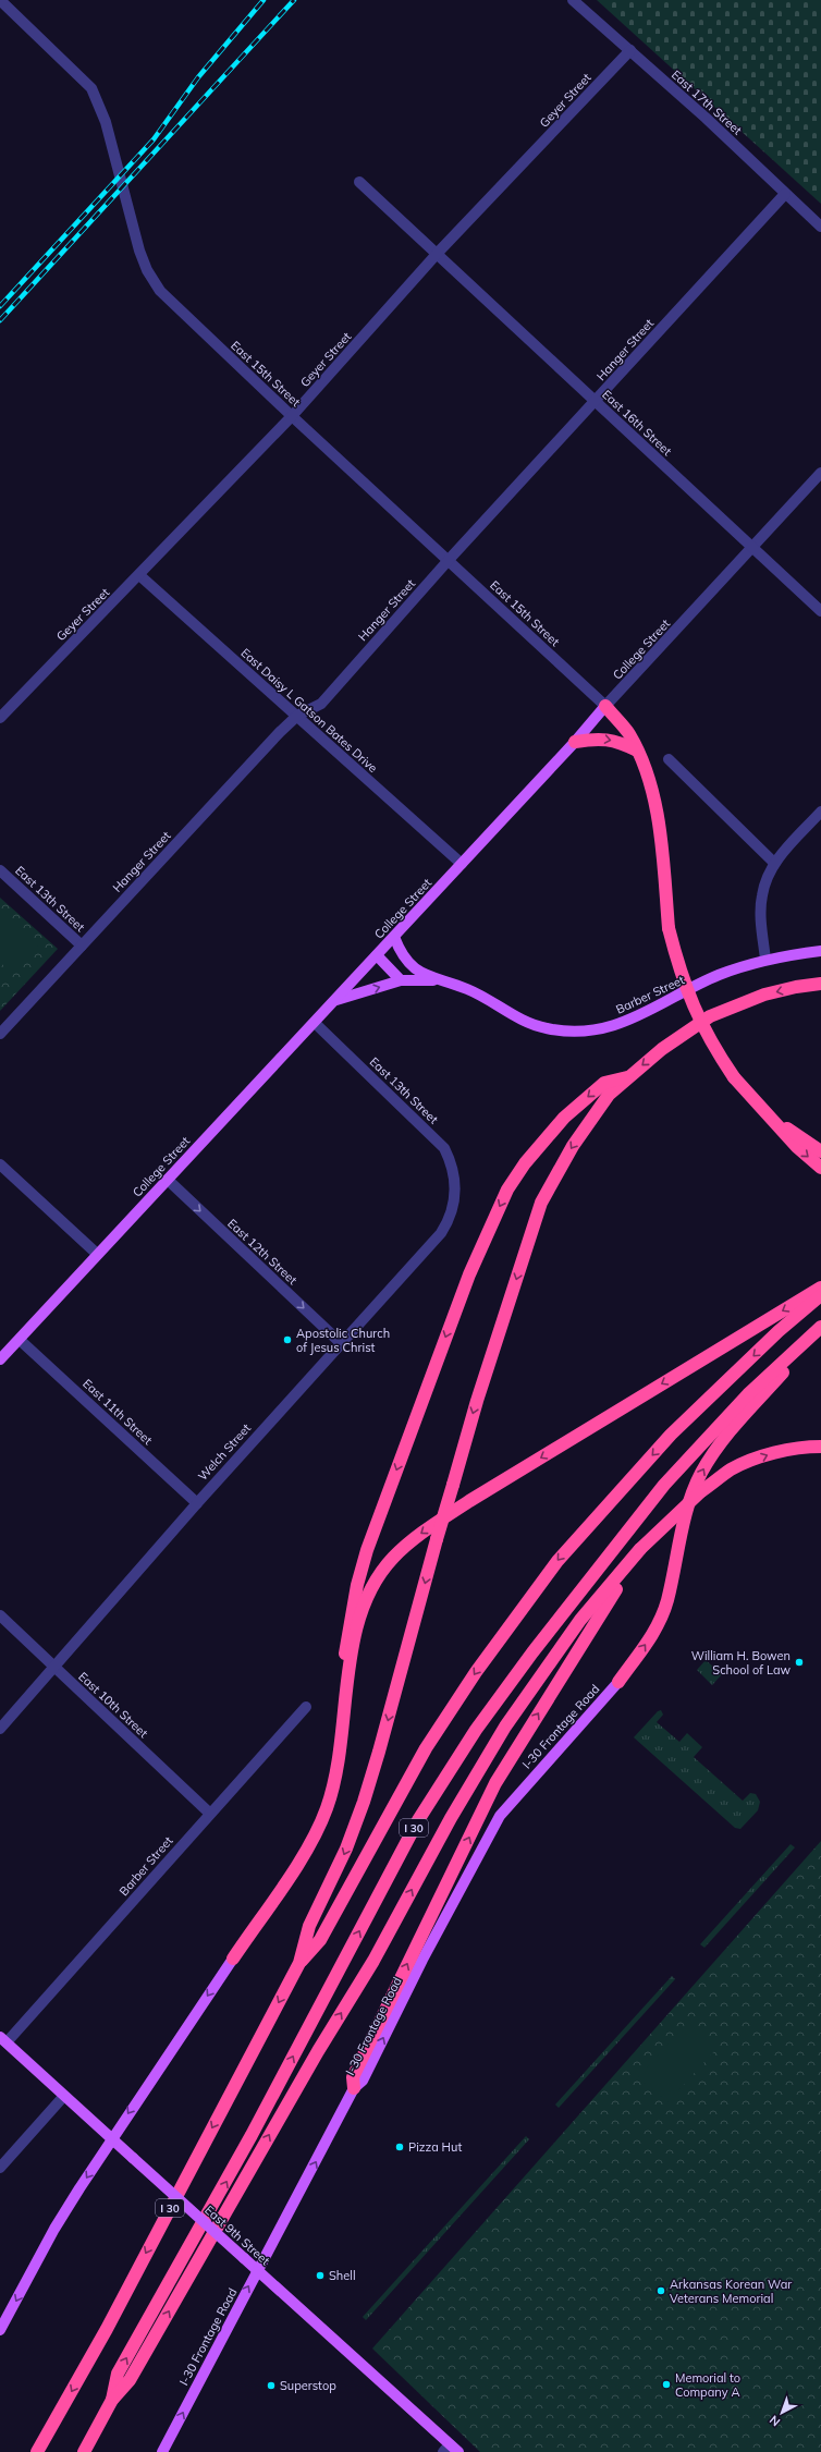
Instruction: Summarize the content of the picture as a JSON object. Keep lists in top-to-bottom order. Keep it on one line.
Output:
{"streets":{"highway":["I 30"],"main road":["College Street","Barber Street","I-30 Frontage Road","East 9th Street"],"street":["Geyer Street","East 17th Street","Hanger Street","East 15th Street","East 16th Street","East Daisy L Gatson Bates Drive","East 13th Street","East 12th Street","East 11th Street","Welch Street","East 10th Street"]},"crossings":[["Geyer Street","East 17th Street"],["Geyer Street","East 15th Street"],["Geyer Street","East 16th Street"],["Geyer Street","East Daisy L Gatson Bates Drive"],["East 17th Street","Hanger Street"],["Hanger Street","East 15th Street"],["Hanger Street","East 16th Street"],["Hanger Street","East Daisy L Gatson Bates Drive"],["Hanger Street","East 13th Street"],["East 15th Street","College Street"],["East 16th Street","College Street"],["College Street","East Daisy L Gatson Bates Drive"],["College Street","East 13th Street"],["College Street","Barber Street"],["College Street","East 12th Street"],["College Street","East 11th Street"],["East 13th Street","Welch Street"],["Barber Street","East 10th Street"],["Barber Street","East 9th Street"],["East 12th Street","Welch Street"],["East 11th Street","Welch Street"],["Welch Street","East 10th Street"],["I-30 Frontage Road","East 9th Street"]],"one_way":["East 12th Street","I-30 Frontage Road"],"places":["Apostolic Church of Jesus Christ","William H. Bowen School of Law","Pizza Hut","Shell","Arkansas Korean War Veterans Memorial","Memorial to Company A","Superstop"],"north":"bottom left"}
